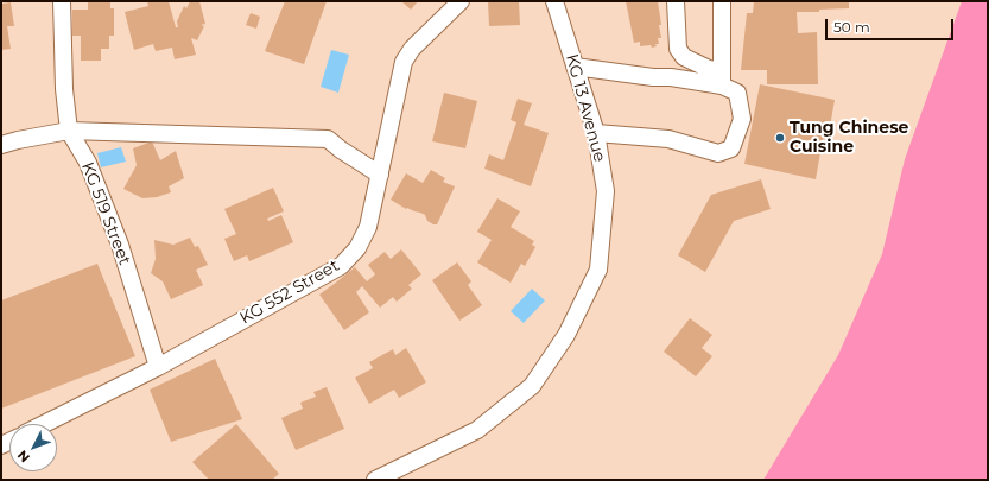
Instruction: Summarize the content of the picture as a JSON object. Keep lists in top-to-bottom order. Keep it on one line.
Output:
{"streets":{"street":["KG 13 Avenue","KG 519 Street","KG 552 Street"]},"crossings":[["KG 519 Street","KG 552 Street"]],"places":["Tung Chinese Cuisine"],"scale_bar":"50 m","north":"bottom left"}
